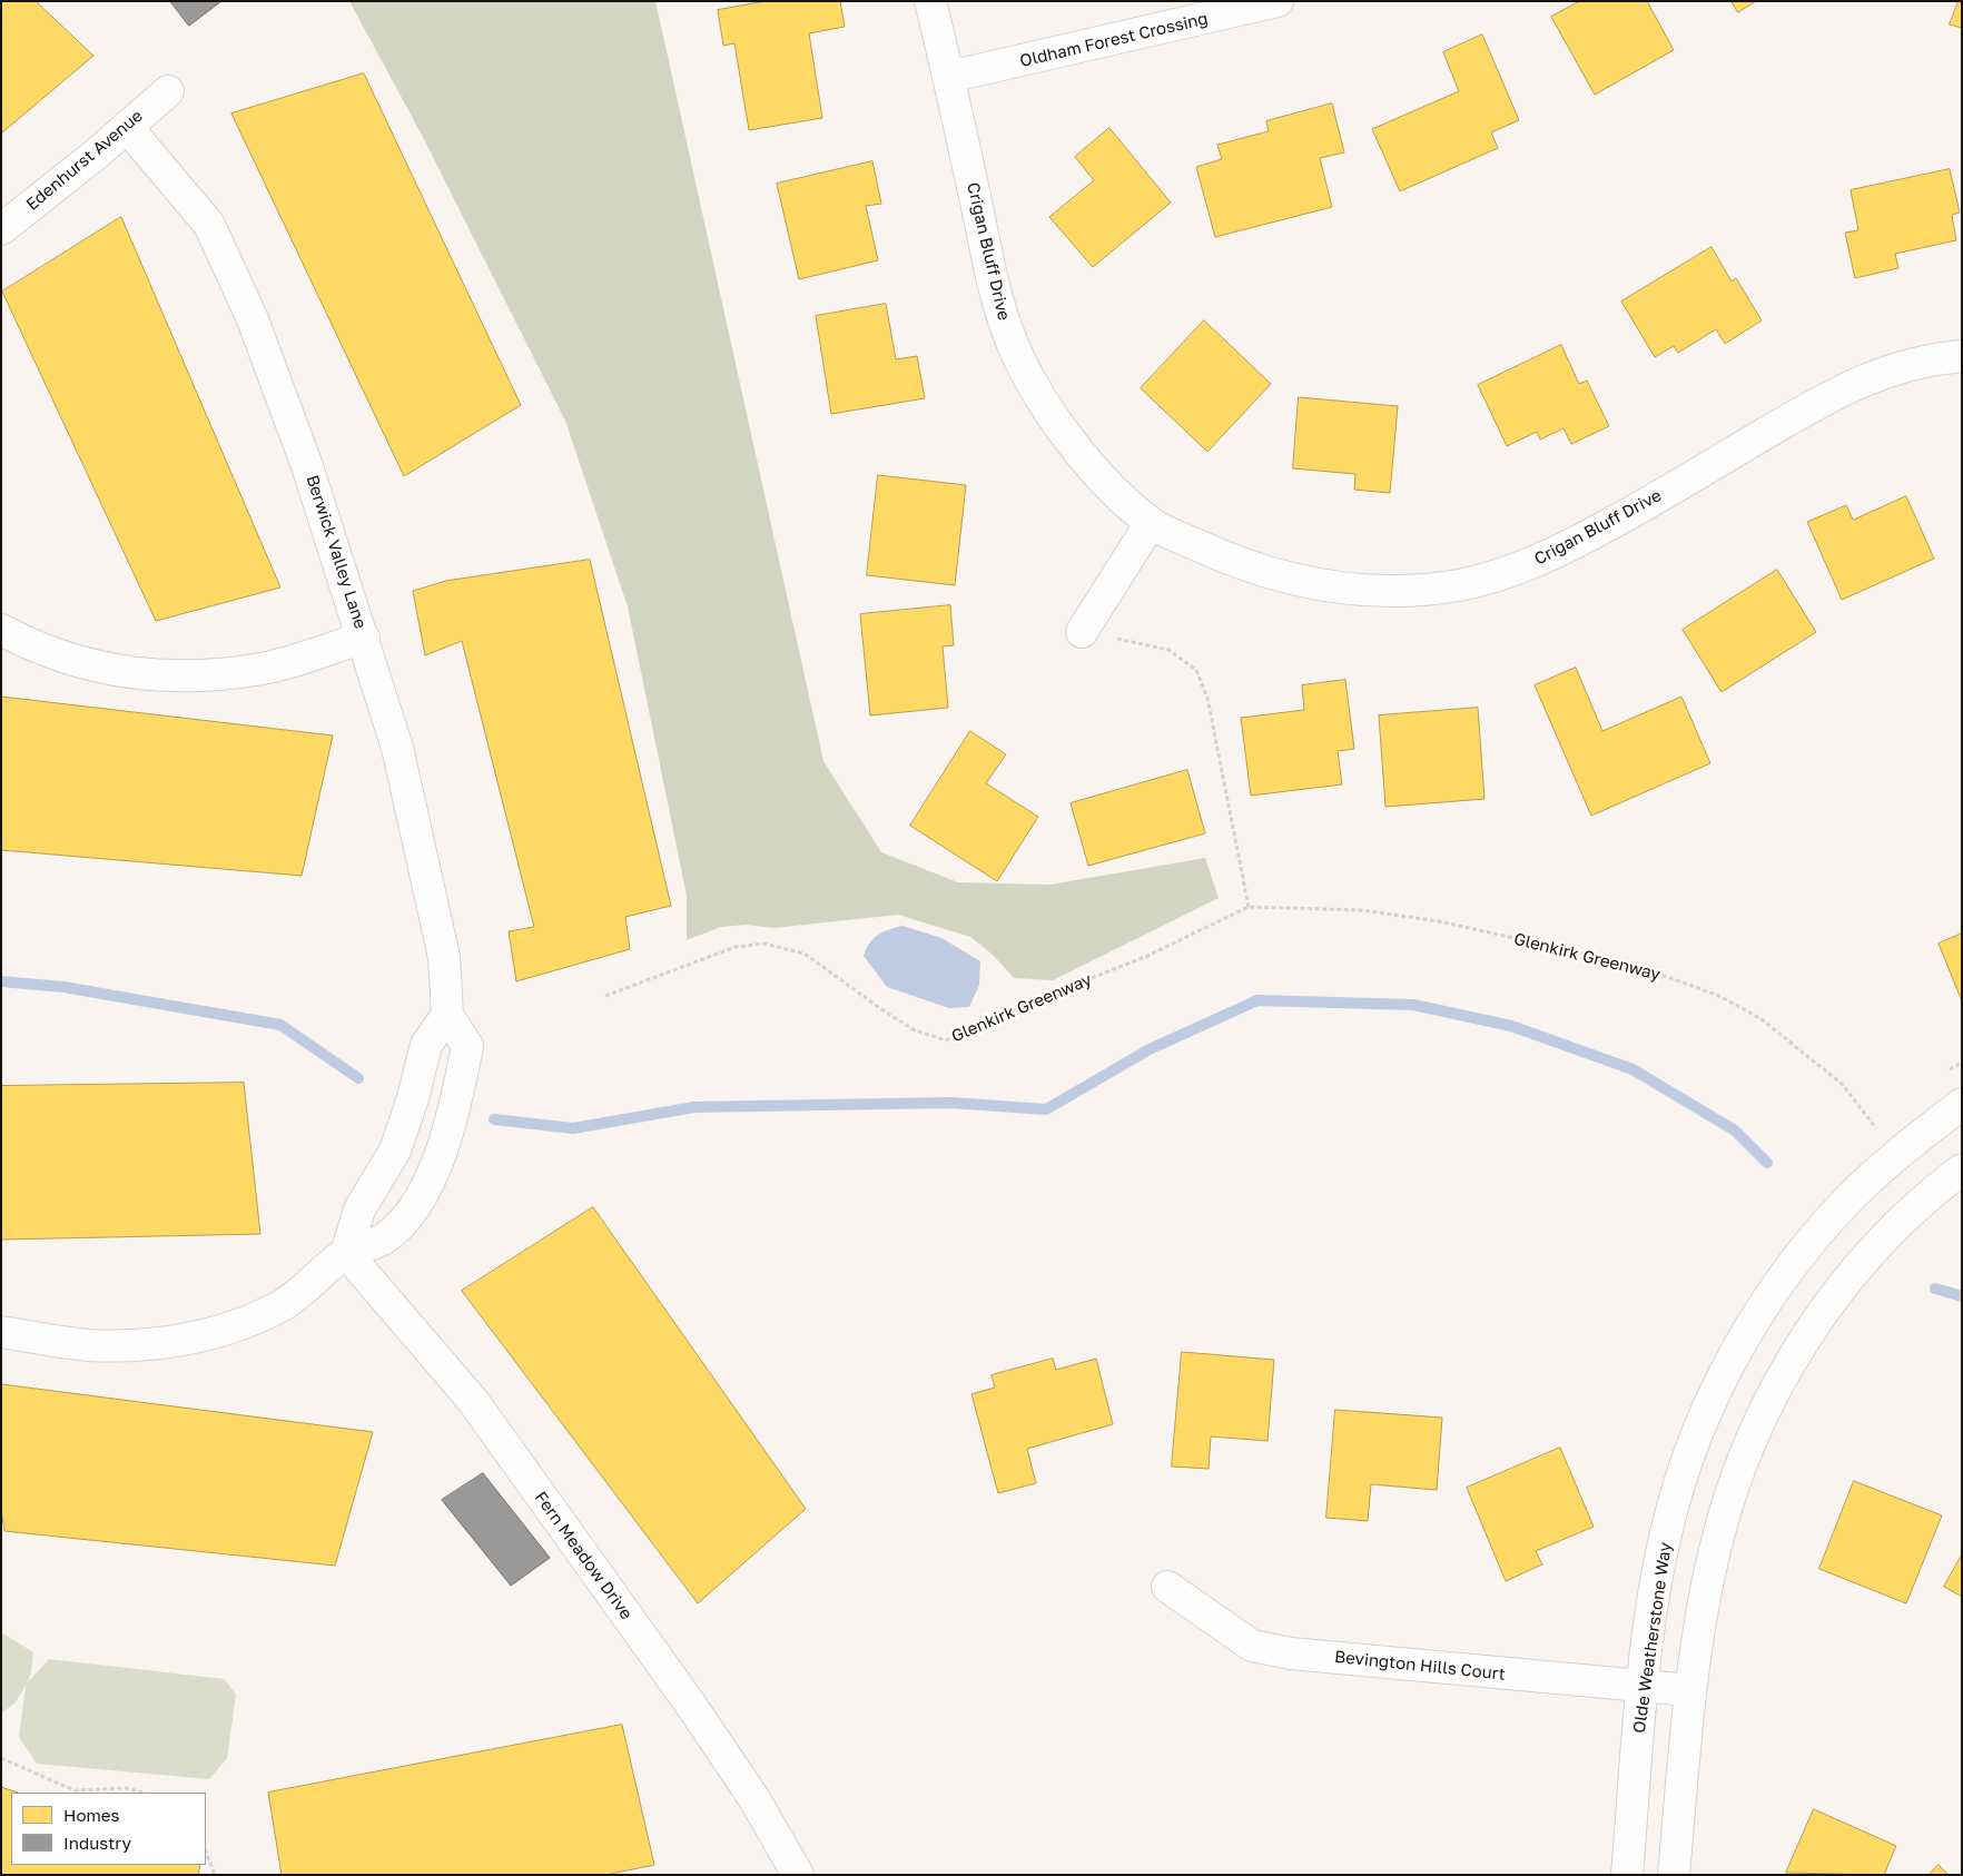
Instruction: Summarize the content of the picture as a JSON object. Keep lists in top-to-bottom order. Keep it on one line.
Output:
{"streets":{"street":["Oldham Forest Crossing","Edenhurst Avenue","Crigan Bluff Drive","Berwick Valley Lane","Fern Meadow Drive","Olde Weatherstone Way","Bevington Hills Court"],"path":["Glenkirk Greenway"]},"crossings":[["Oldham Forest Crossing","Crigan Bluff Drive"],["Edenhurst Avenue","Berwick Valley Lane"],["Berwick Valley Lane","Fern Meadow Drive"],["Olde Weatherstone Way","Bevington Hills Court"]],"legend":["Homes","Industry"]}
